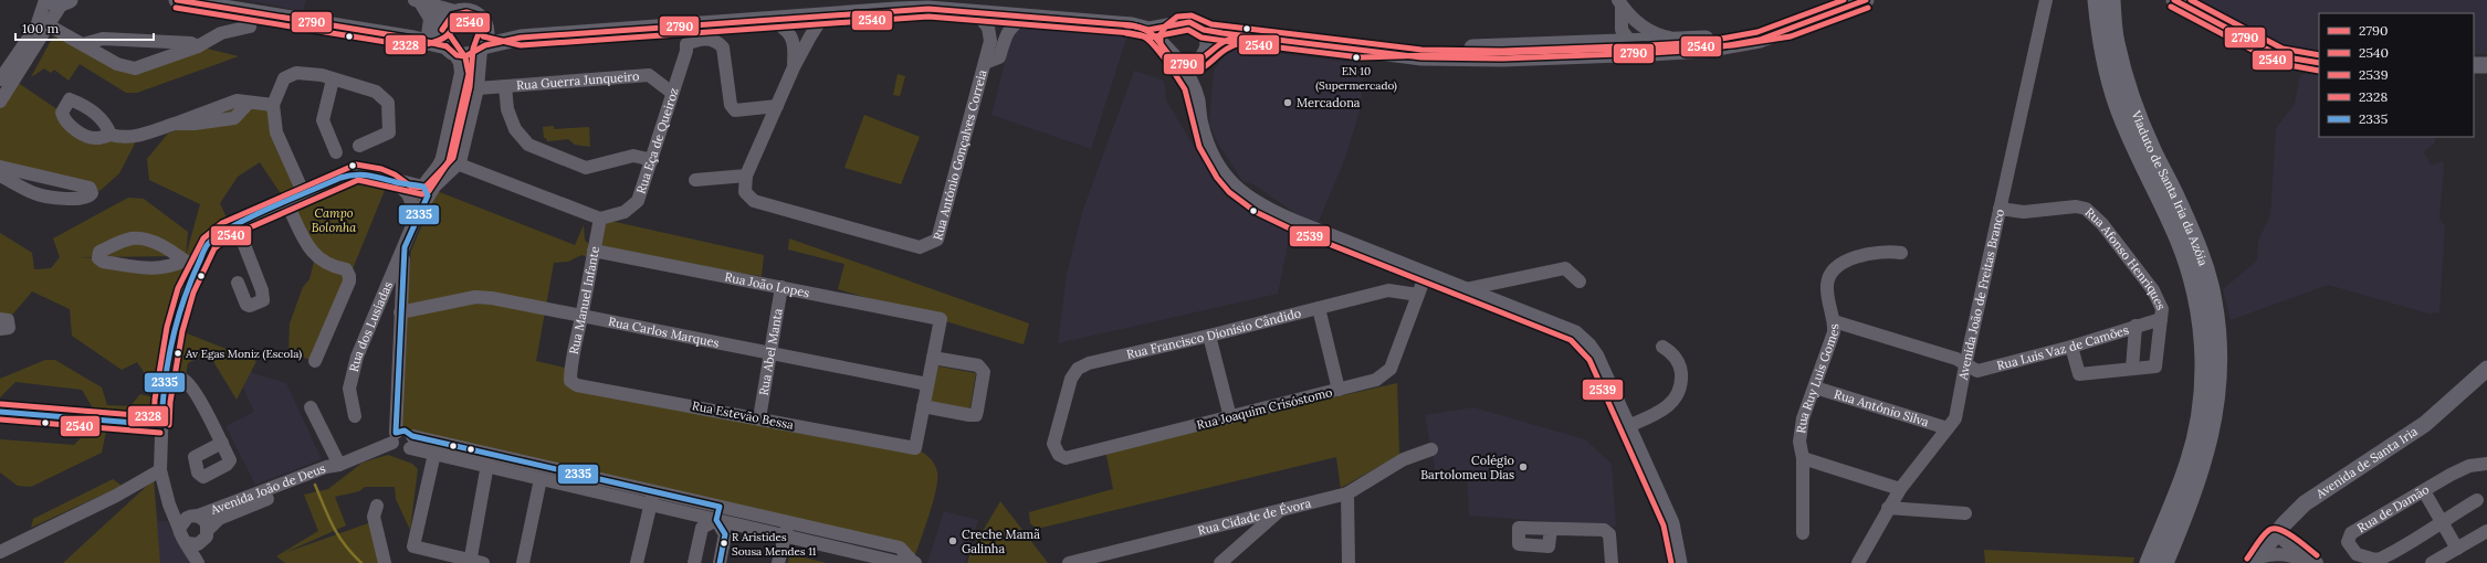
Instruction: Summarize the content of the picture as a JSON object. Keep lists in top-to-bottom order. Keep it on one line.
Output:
{"streets":{"highway":["Viaduto de Santa Iria da Azóia"],"main road":["Avenida de Santa Iria"],"street":["Rua Guerra Junqueiro","Rua Eça de Queiroz","Rua António Gonçalves Correia","Rua Afonso Henriques","Rua João Lopes","Avenida João de Freitas Branco","Rua Manuel Infante","Rua dos Lusíadas","Rua Carlos Marques","Rua Francisco Dionísio Cândido","Rua Luis Vaz de Camões","Rua Abel Manta","Rua Ruy Luis Gomes","Rua António Silva","Rua Joaquim Crisóstomo","Rua Estevão Bessa","Avenida João de Deus","Rua de Damão","Rua Cidade de Évora"]},"crossings":[["Rua Guerra Junqueiro","Rua Eça de Queiroz"],["Rua Eça de Queiroz","Rua Manuel Infante"],["Rua Afonso Henriques","Avenida João de Freitas Branco"],["Rua Afonso Henriques","Rua Luis Vaz de Camões"],["Rua João Lopes","Rua Manuel Infante"],["Rua João Lopes","Rua Abel Manta"],["Avenida João de Freitas Branco","Rua Luis Vaz de Camões"],["Avenida João de Freitas Branco","Rua António Silva"],["Rua Manuel Infante","Rua Carlos Marques"],["Rua Manuel Infante","Rua Estevão Bessa"],["Rua Carlos Marques","Rua Abel Manta"],["Rua Francisco Dionísio Cândido","Rua Joaquim Crisóstomo"],["Rua Luis Vaz de Camões","Rua Ruy Luis Gomes"],["Rua Abel Manta","Rua Estevão Bessa"],["Rua Ruy Luis Gomes","Rua António Silva"]],"parks":["Campo Bolonha"],"places":["EN 10 (Supermercado)","Mercadona","Av Egas Moniz (Escola)","Colégio Bartolomeu Dias","Creche Mamã Galinha","R Aristides Sousa Mendes 11"],"lines":["transit line 2790","transit line 2539","transit line 2540","transit line 2328","transit line 2335"],"legend":["2790","2540","2539","2328","2335"],"scale_bar":"100 m"}
